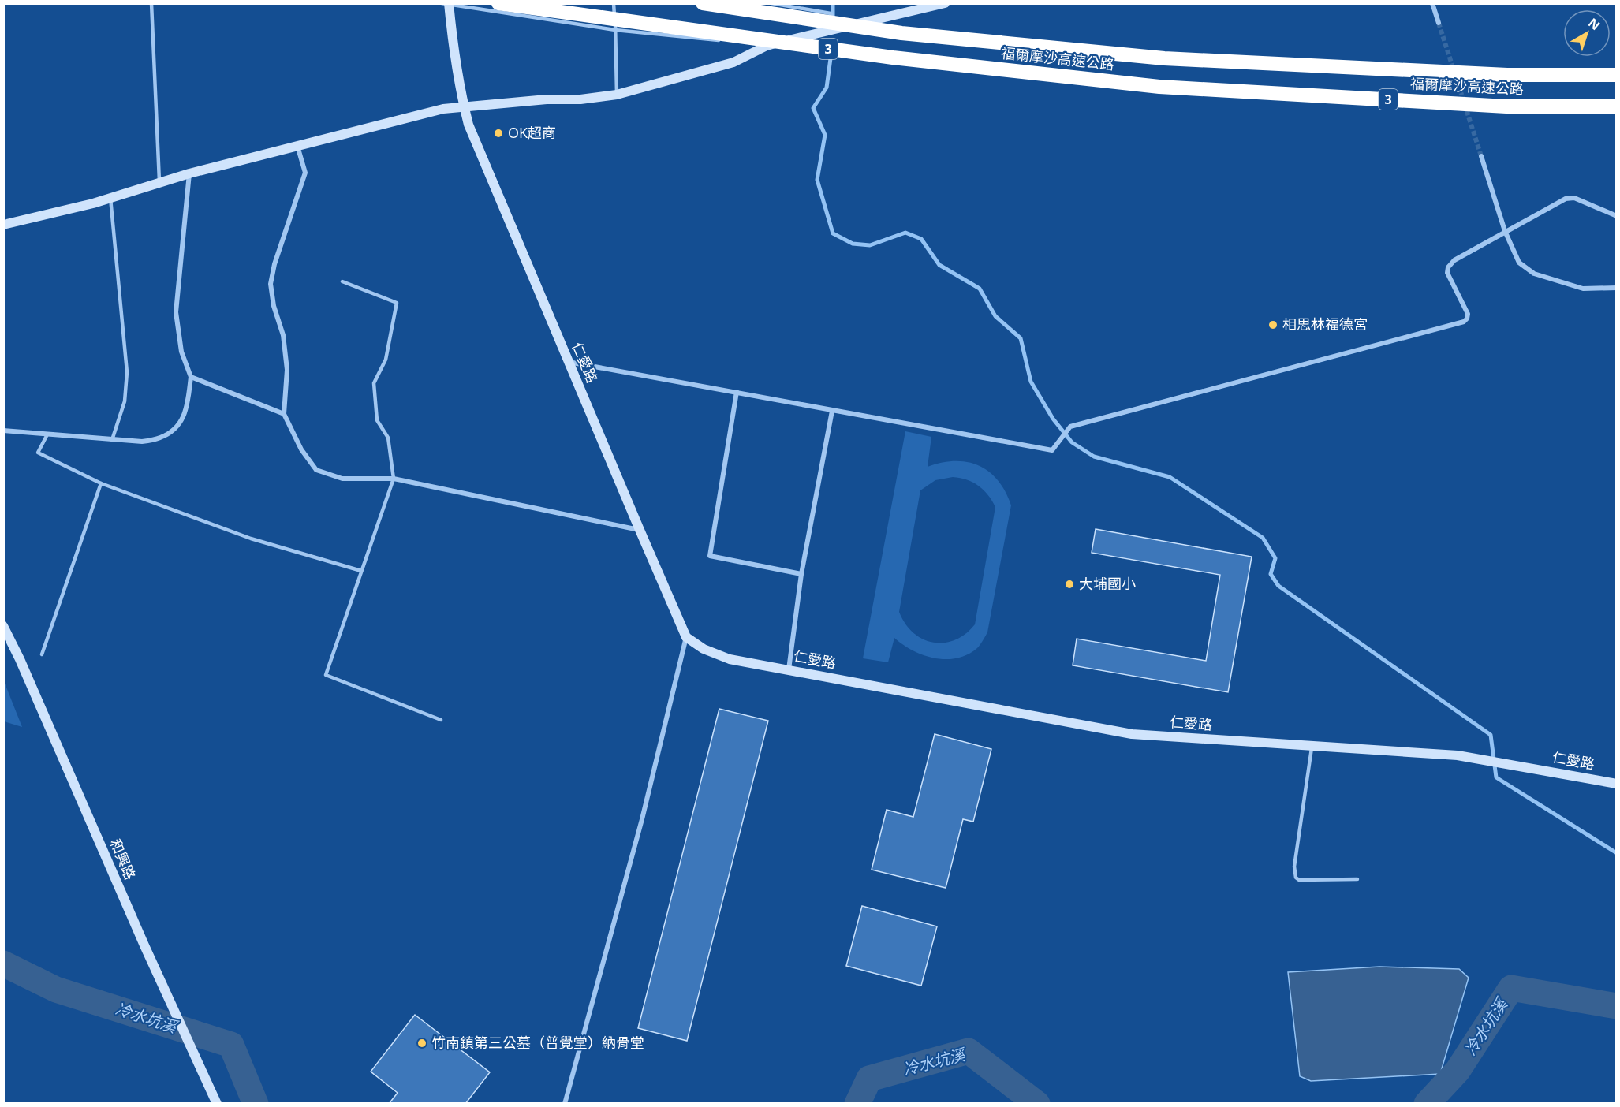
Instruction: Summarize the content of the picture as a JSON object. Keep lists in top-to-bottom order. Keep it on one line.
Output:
{"streets":{"highway":["3","福爾摩沙高速公路"],"street":["仁愛路","和興路"]},"water":["冷水坑溪"],"places":["OK超商","相思林福德宮","大埔國小","竹南鎮第三公墓（普覺堂）納骨堂"],"north":"top right"}
